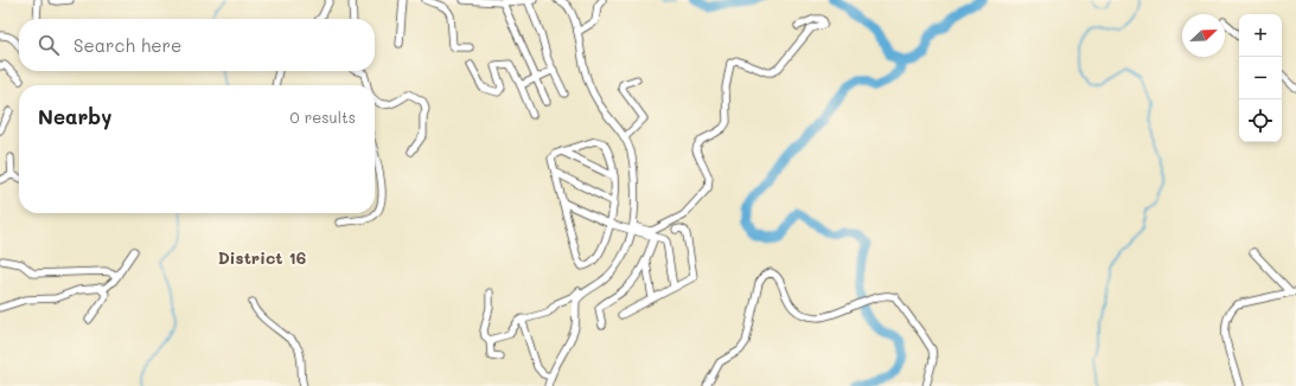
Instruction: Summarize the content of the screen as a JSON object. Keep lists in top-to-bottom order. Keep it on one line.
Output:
{"districts":["District 16"],"north":"top right","page":{"map_buttons":["+","−"],"search":"Search here","heading":["Nearby","0 results"]}}
